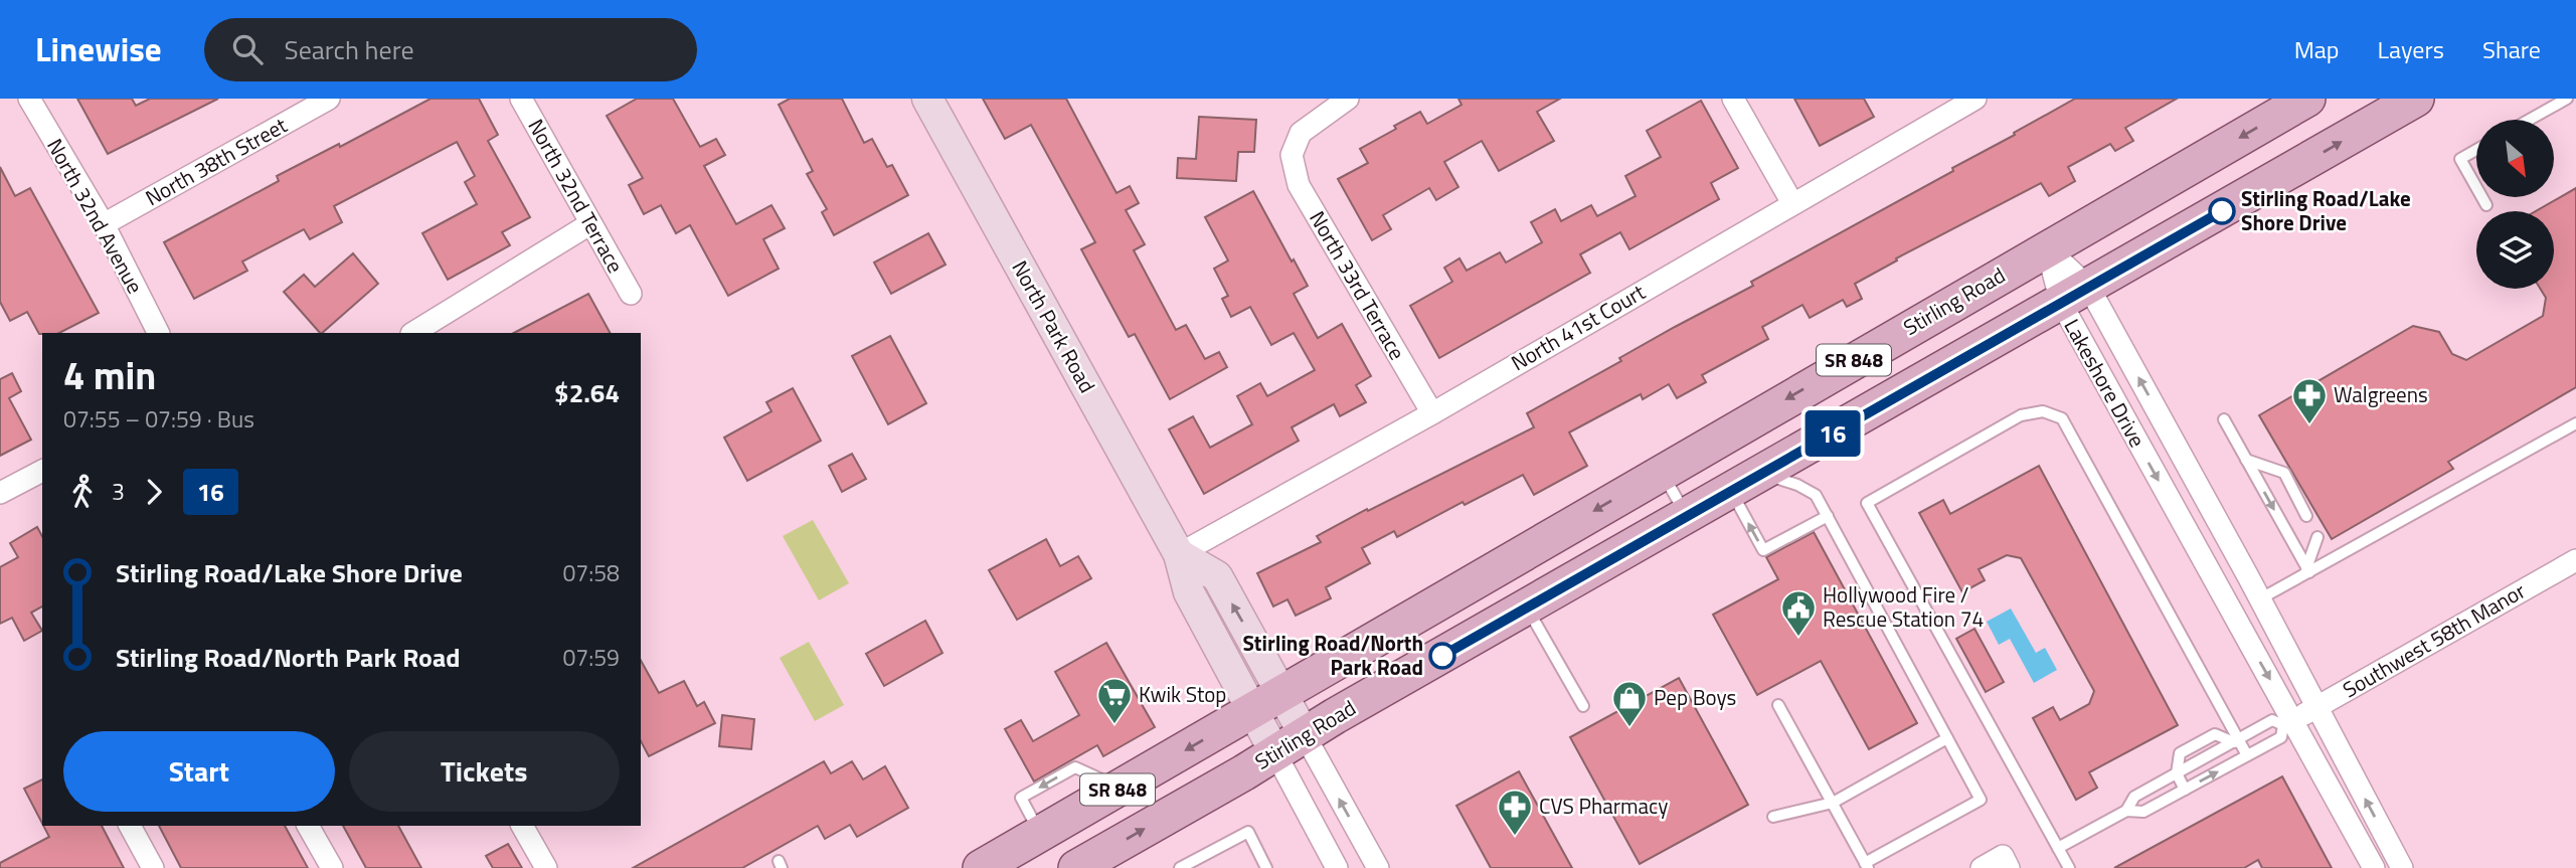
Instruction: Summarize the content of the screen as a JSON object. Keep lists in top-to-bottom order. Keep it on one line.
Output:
{"streets":{"main road":["Stirling Road","SR 848"],"street":["North 38th Street","North 32nd Terrace","North 32nd Avenue","North 33rd Terrace","North Park Road","North 41st Court","Lakeshore Drive","Southwest 58th Manor"]},"crossings":[["North 38th Street","North 32nd Avenue"],["North 33rd Terrace","North 41st Court"],["Stirling Road","North Park Road"],["Stirling Road","Lakeshore Drive"],["North Park Road","North 41st Court"],["Lakeshore Drive","Southwest 58th Manor"]],"places":{"other":["Stirling Road/Lake Shore Drive","Stirling Road/North Park Road"],"pharmacy":["Walgreens","CVS Pharmacy"],"public building":["Hollywood Fire / Rescue Station 74"],"supermarket":["Kwik Stop"],"shop":["Pep Boys"]},"lines":["bus line 16"],"north":"bottom right","page":{"header":"Linewise","search":"Search here","nav":["Map","Layers","Share"],"on_map":"16","heading":["4 min","07:55 – 07:59 · Bus","$2.64"],"legs":["3","16"],"list":[{"name":"Stirling Road/Lake Shore Drive","value":"07:58"},{"name":"Stirling Road/North Park Road","value":"07:59"}],"buttons":["Start","Tickets"]}}
